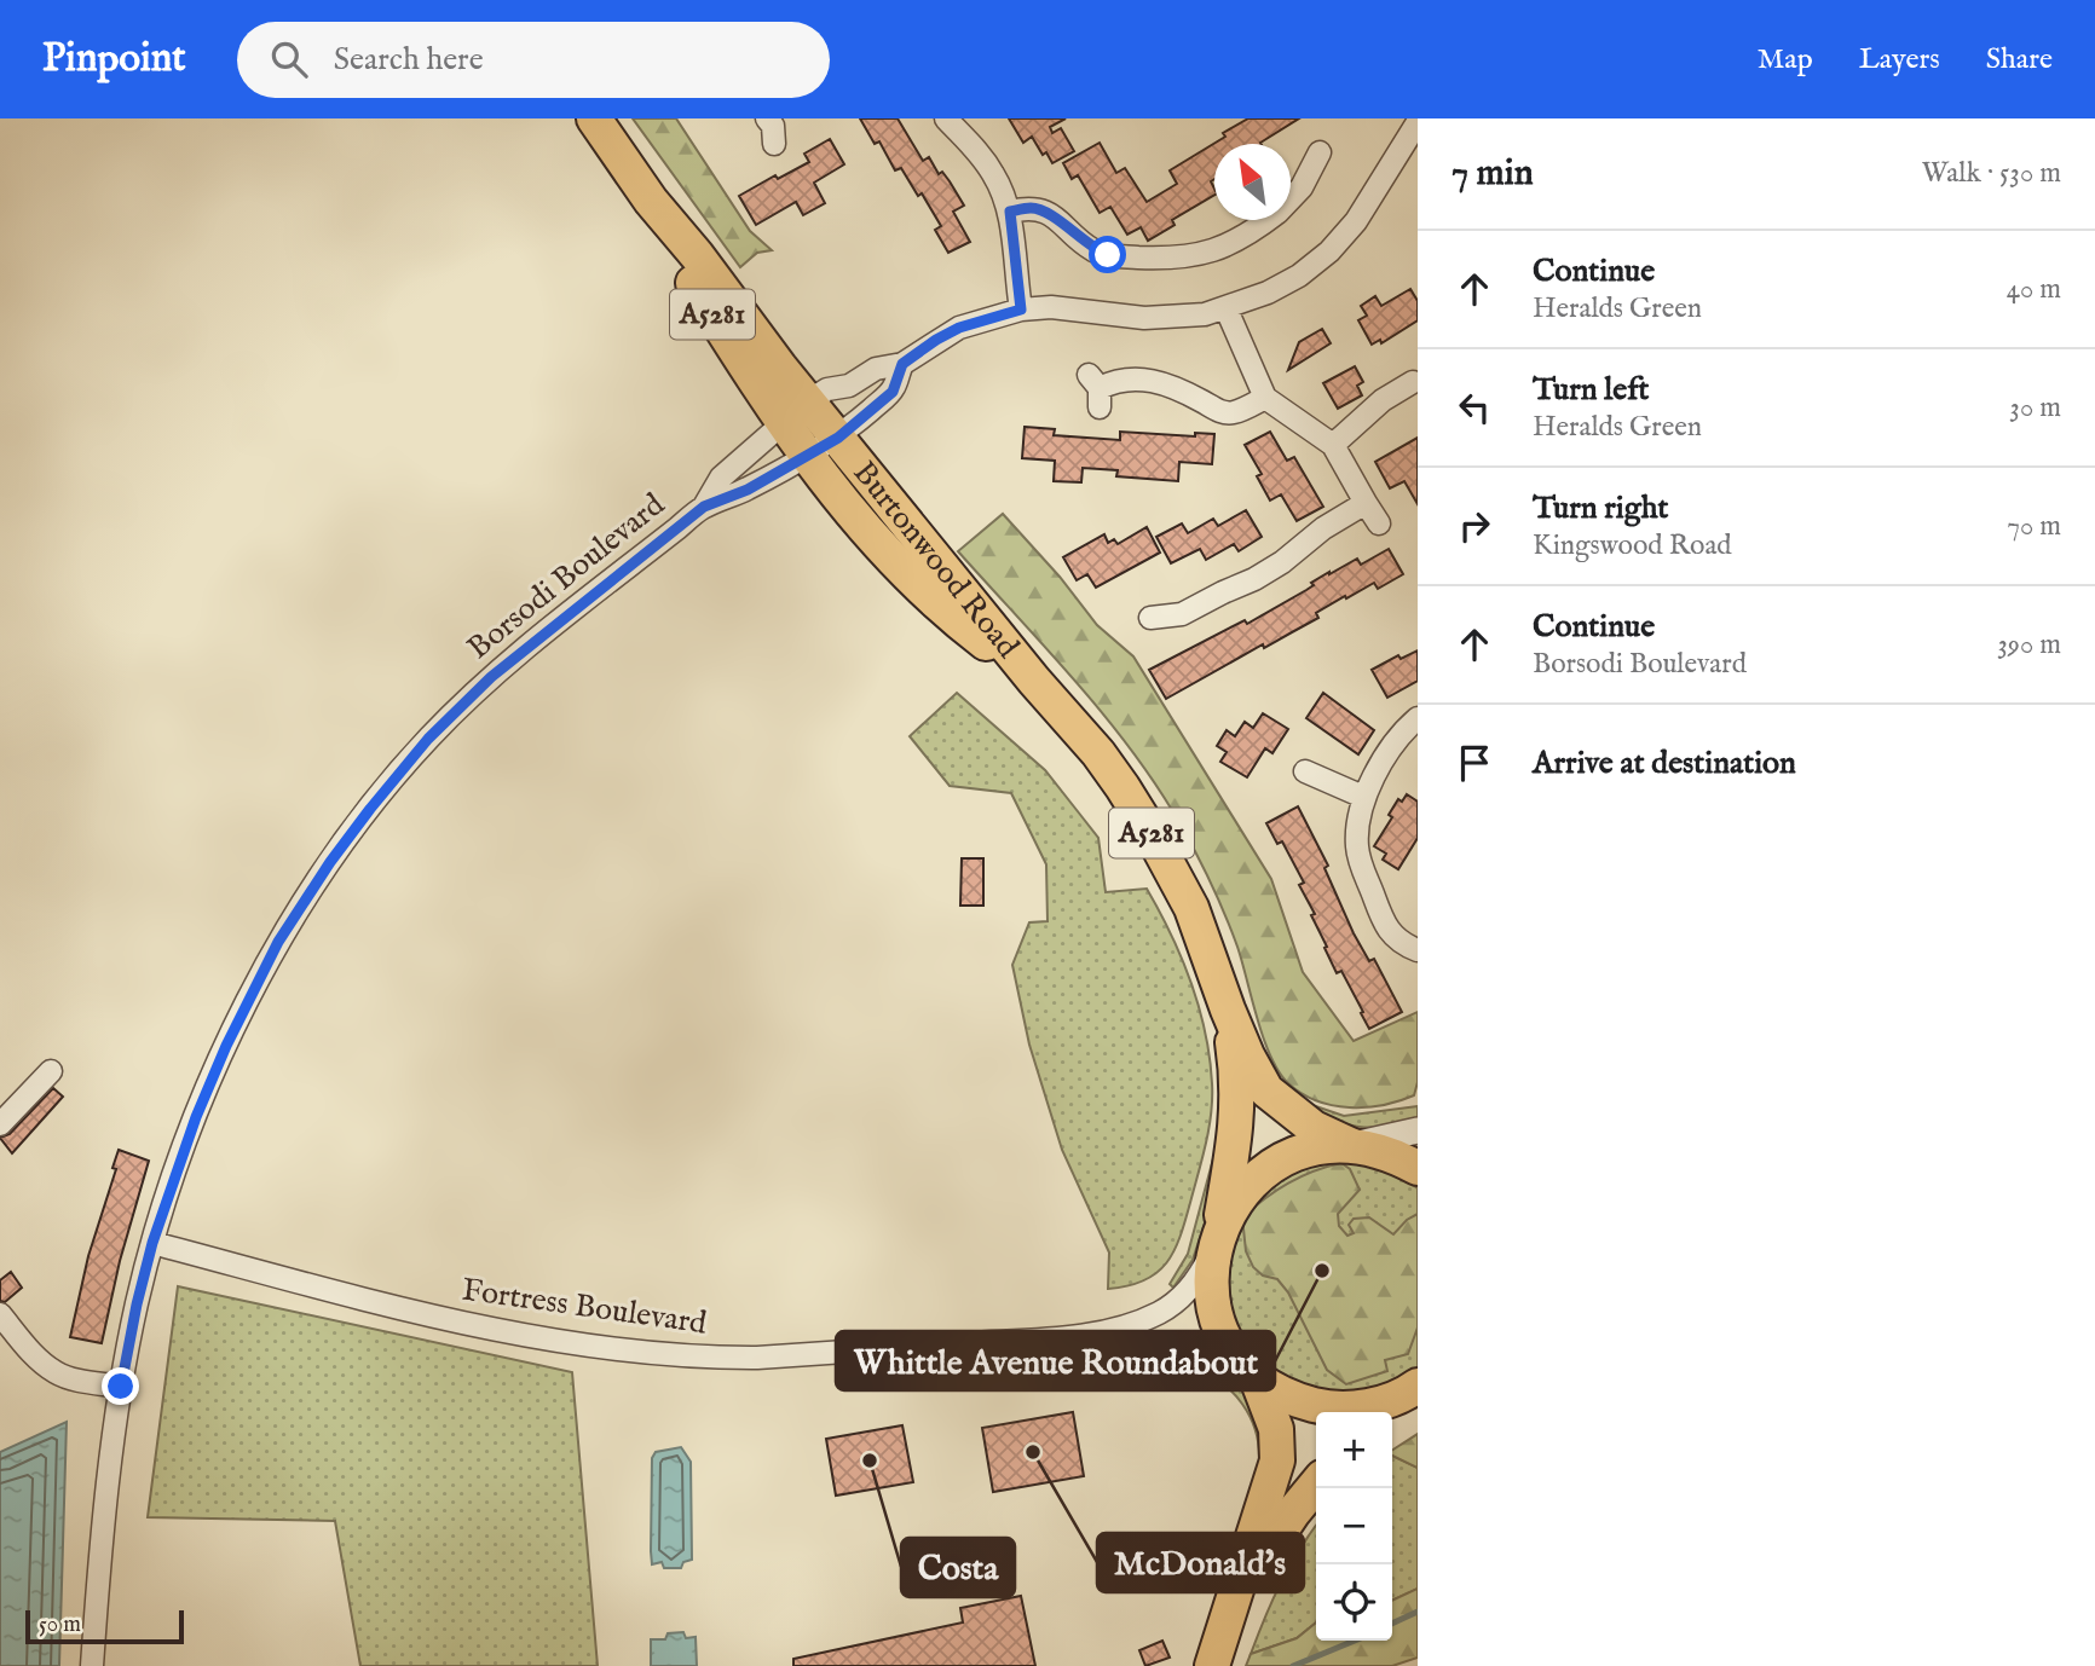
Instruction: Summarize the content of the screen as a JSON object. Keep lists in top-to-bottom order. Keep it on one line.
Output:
{"streets":{"main road":["A5281","Burtonwood Road"],"street":["Borsodi Boulevard","Fortress Boulevard"]},"crossings":[["A5281","Burtonwood Road"],["A5281","Fortress Boulevard"],["Burtonwood Road","Borsodi Boulevard"],["Burtonwood Road","Fortress Boulevard"],["Borsodi Boulevard","Fortress Boulevard"]],"places":["Whittle Avenue Roundabout","McDonald's","Costa"],"scale_bar":"50 m","north":"top left","page":{"header":"Pinpoint","search":"Search here","nav":["Map","Layers","Share"],"heading":["7 min","Walk · 530 m"],"list":[["Continue","Heralds Green","40 m"],["Turn left","Heralds Green","30 m"],["Turn right","Kingswood Road","70 m"],["Continue","Borsodi Boulevard","390 m"],"Arrive at destination"],"map_buttons":["+","−"],"scale":"50 m"}}
